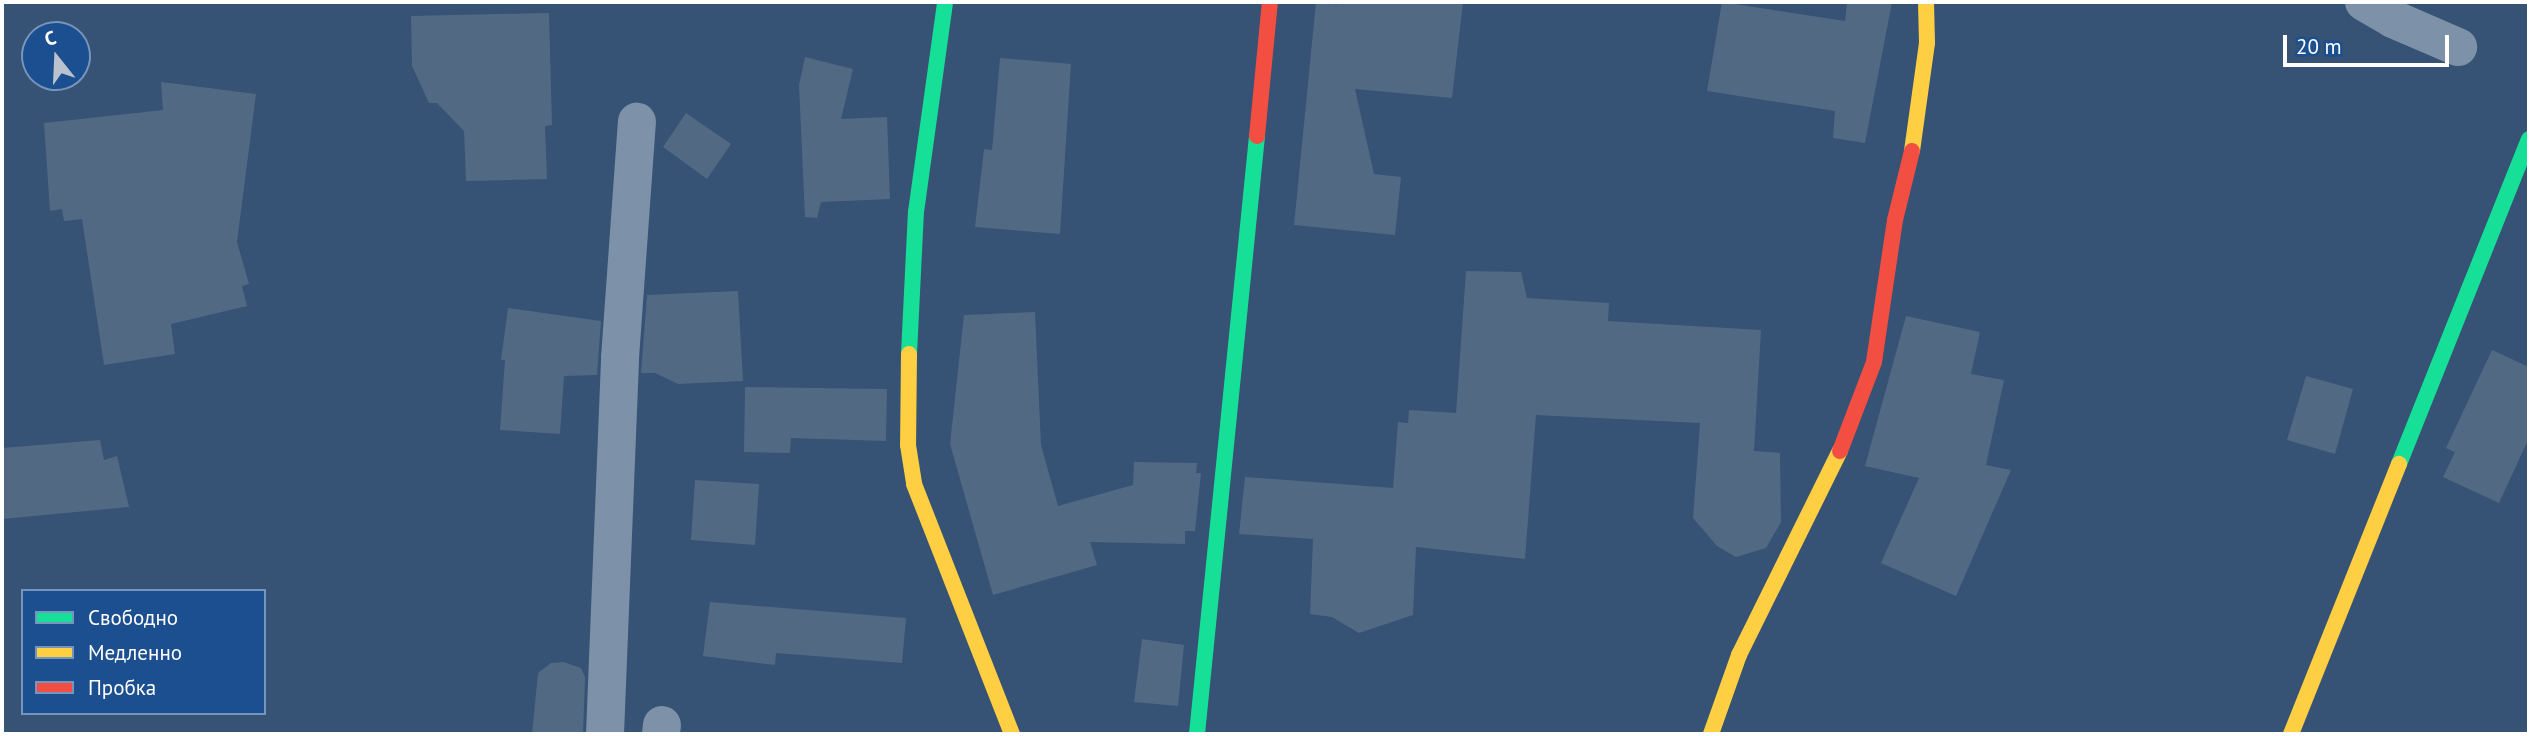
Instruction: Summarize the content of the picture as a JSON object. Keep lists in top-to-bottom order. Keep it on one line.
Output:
{"legend":["Свободно","Медленно","Пробка"],"scale_bar":"20 m","north":"top"}
